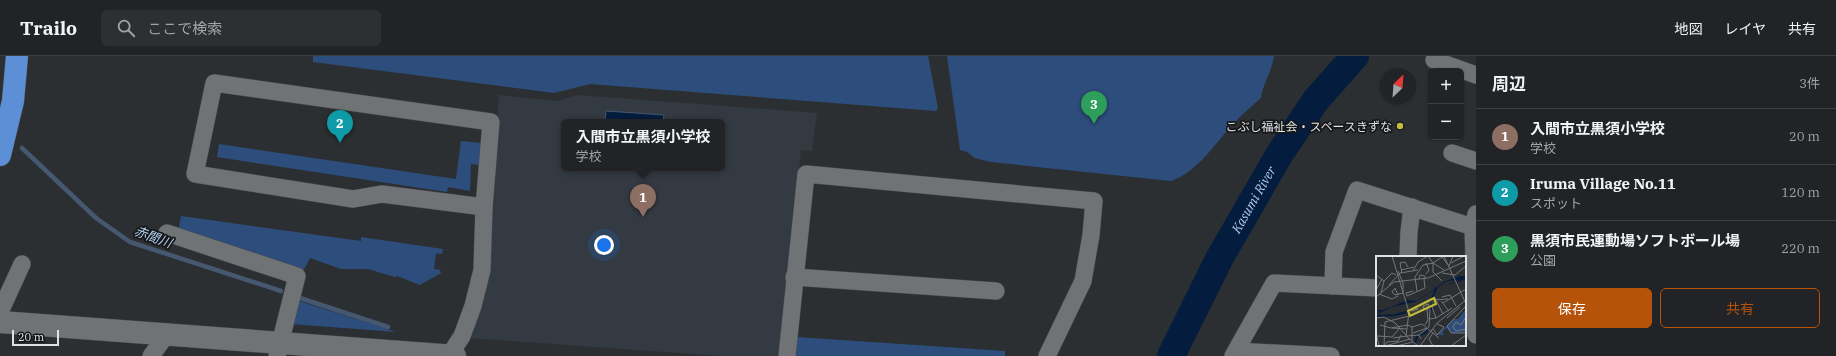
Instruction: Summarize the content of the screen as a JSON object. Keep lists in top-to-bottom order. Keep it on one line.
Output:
{"water":["Kasumi River","赤間川"],"places":["こぶし福祉会・スペースきずな"],"scale_bar":"20 m","north":"top right","page":{"header":"Trailo","search":"ここで検索","nav":["地図","レイヤ","共有"],"heading":["周辺","3件"],"map_buttons":["+","−"],"pins":["3","2","1"],"list":[{"mark":"1","name":"入間市立黒須小学校","note":"学校","value":"20 m"},{"mark":"2","name":"Iruma Village No.11","note":"スポット","value":"120 m"},{"mark":"3","name":"黒須市民運動場ソフトボール場","note":"公園","value":"220 m"}],"popup":["入間市立黒須小学校","学校"],"buttons":["保存","共有"],"scale":"20 m"}}
